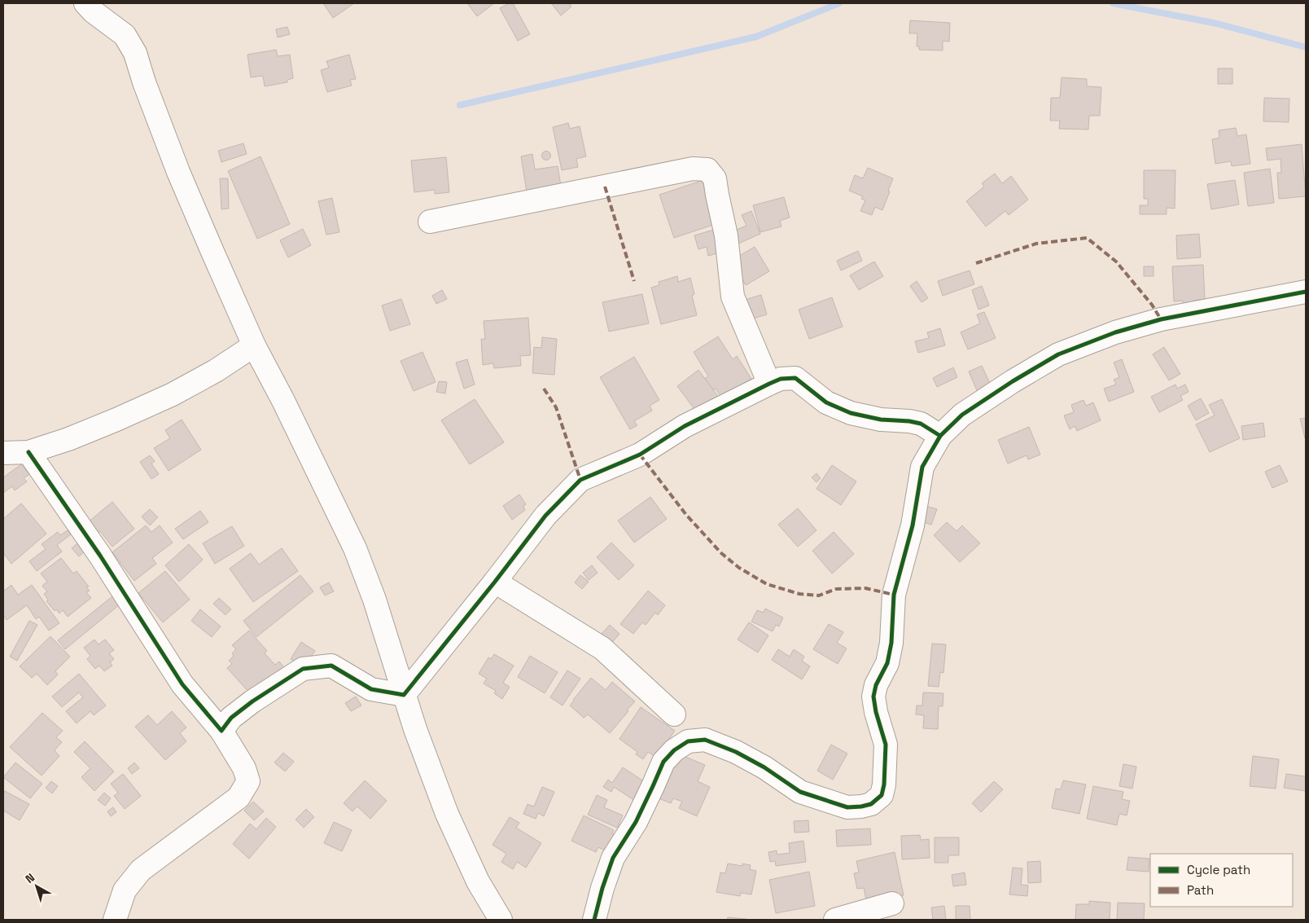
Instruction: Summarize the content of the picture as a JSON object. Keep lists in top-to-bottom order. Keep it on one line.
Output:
{"legend":["Cycle path","Path"],"north":"top left"}
